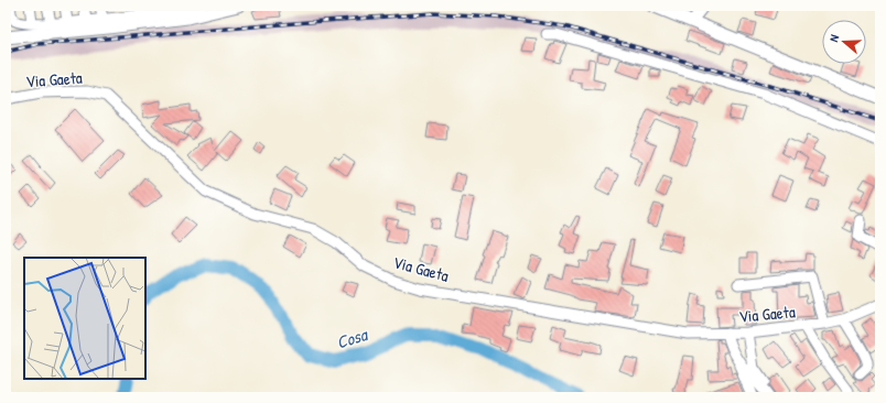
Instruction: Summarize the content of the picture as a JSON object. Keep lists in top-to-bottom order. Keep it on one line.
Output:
{"streets":{"street":["Via Gaeta"]},"water":["Cosa"],"north":"left"}
